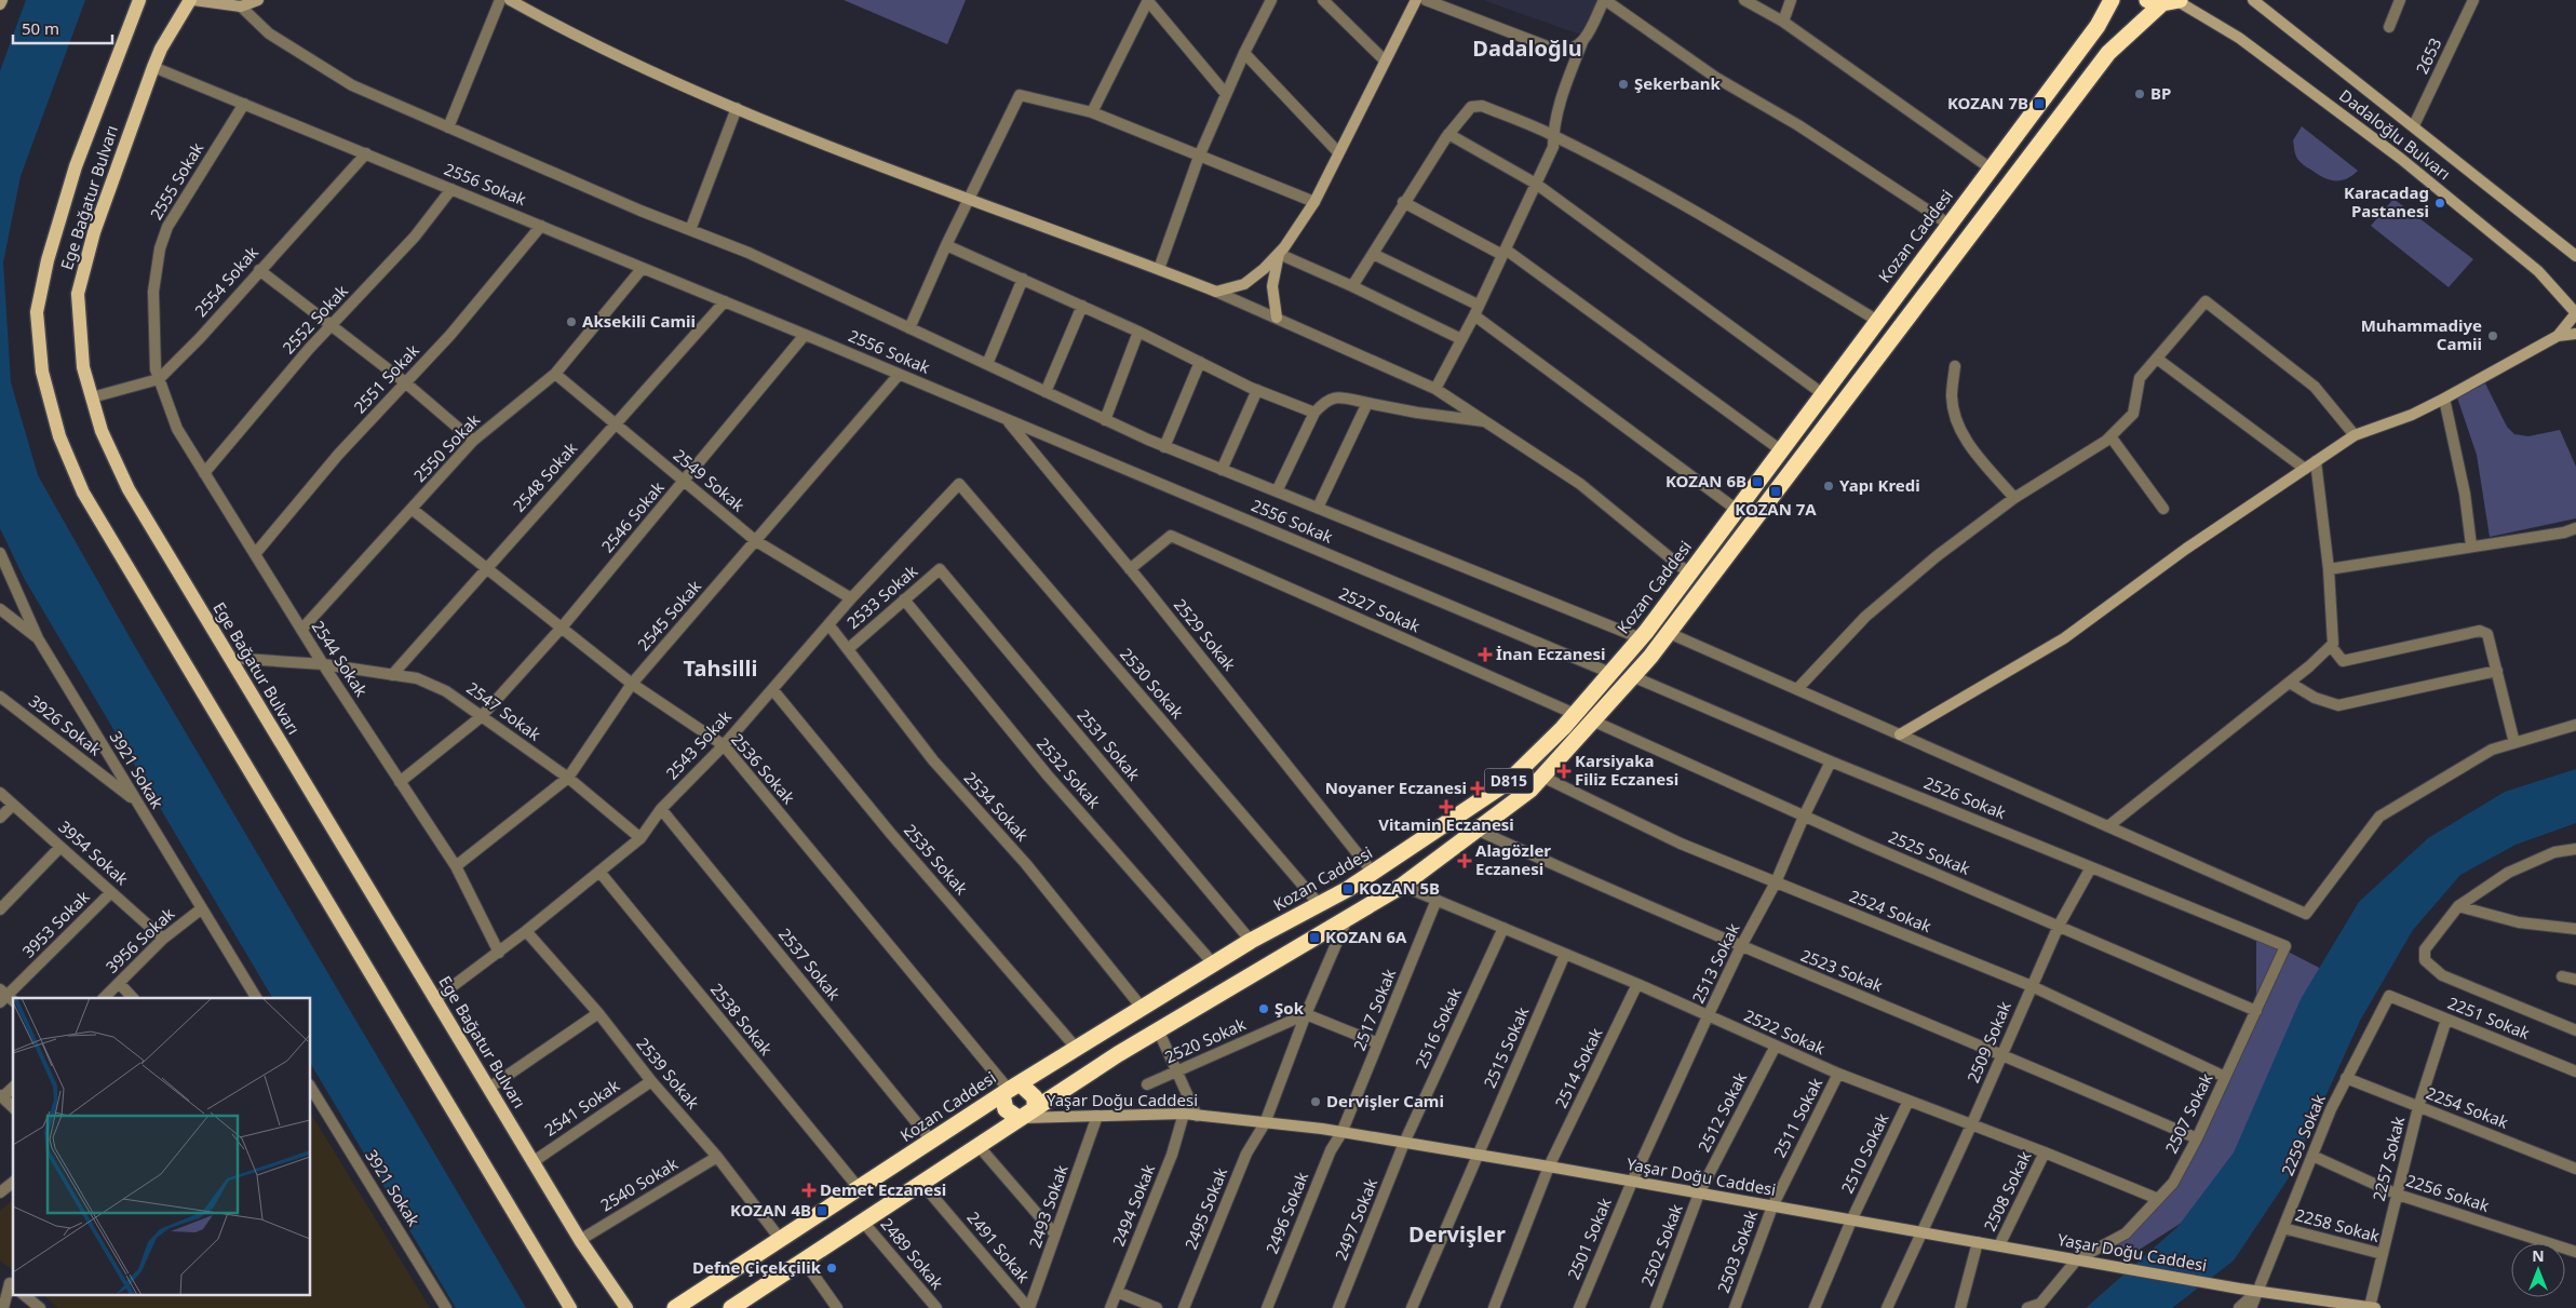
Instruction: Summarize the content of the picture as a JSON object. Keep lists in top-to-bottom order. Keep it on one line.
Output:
{"streets":{"highway":["Kozan Caddesi","D815"],"main road":["Dadaloğlu Bulvarı","Ege Bağatur Bulvarı","Yaşar Doğu Caddesi"],"street":["2653","2555 Sokak","2556 Sokak","2554 Sokak","2552 Sokak","2551 Sokak","2550 Sokak","2548 Sokak","2549 Sokak","2546 Sokak","2533 Sokak","2527 Sokak","2545 Sokak","2529 Sokak","2544 Sokak","2530 Sokak","2547 Sokak","3926 Sokak","2543 Sokak","2531 Sokak","2536 Sokak","3921 Sokak","2532 Sokak","2526 Sokak","2534 Sokak","3954 Sokak","2525 Sokak","2535 Sokak","2524 Sokak","3953 Sokak","3956 Sokak","2513 Sokak","2537 Sokak","2523 Sokak","2517 Sokak","2251 Sokak","2538 Sokak","2516 Sokak","2522 Sokak","2520 Sokak","2509 Sokak","2515 Sokak","2514 Sokak","2539 Sokak","2541 Sokak","2254 Sokak","2512 Sokak","2507 Sokak","2511 Sokak","2259 Sokak","2510 Sokak","2257 Sokak","2540 Sokak","2508 Sokak","2256 Sokak","2494 Sokak","2493 Sokak","2495 Sokak","2496 Sokak","2497 Sokak","2258 Sokak","2501 Sokak","2502 Sokak","2491 Sokak","2503 Sokak","2489 Sokak"]},"crossings":[["2653","Dadaloğlu Bulvarı"],["Dadaloğlu Bulvarı","D815"],["2555 Sokak","2556 Sokak"],["2555 Sokak","2554 Sokak"],["2555 Sokak","2544 Sokak"],["2556 Sokak","Ege Bağatur Bulvarı"],["2556 Sokak","Kozan Caddesi"],["2556 Sokak","2554 Sokak"],["2556 Sokak","2552 Sokak"],["2556 Sokak","2551 Sokak"],["2556 Sokak","2550 Sokak"],["2556 Sokak","2548 Sokak"],["2556 Sokak","2546 Sokak"],["2556 Sokak","2545 Sokak"],["2556 Sokak","2529 Sokak"],["Ege Bağatur Bulvarı","2554 Sokak"],["Ege Bağatur Bulvarı","2547 Sokak"],["Ege Bağatur Bulvarı","2543 Sokak"],["Ege Bağatur Bulvarı","2541 Sokak"],["Ege Bağatur Bulvarı","2540 Sokak"],["Kozan Caddesi","2527 Sokak"],["Kozan Caddesi","2529 Sokak"],["Kozan Caddesi","2530 Sokak"],["Kozan Caddesi","2531 Sokak"],["Kozan Caddesi","2536 Sokak"],["Kozan Caddesi","2532 Sokak"],["Kozan Caddesi","2534 Sokak"],["Kozan Caddesi","2535 Sokak"],["Kozan Caddesi","2537 Sokak"],["Kozan Caddesi","2538 Sokak"],["Kozan Caddesi","2539 Sokak"],["2554 Sokak","2544 Sokak"],["2552 Sokak","2544 Sokak"],["2551 Sokak","2544 Sokak"],["2550 Sokak","2549 Sokak"],["2550 Sokak","2544 Sokak"],["2550 Sokak","2536 Sokak"],["2548 Sokak","2549 Sokak"],["2548 Sokak","2547 Sokak"],["2548 Sokak","2536 Sokak"],["2549 Sokak","2546 Sokak"],["2549 Sokak","2545 Sokak"],["2549 Sokak","2543 Sokak"],["2546 Sokak","2544 Sokak"],["2546 Sokak","2547 Sokak"],["2546 Sokak","2536 Sokak"],["2533 Sokak","2531 Sokak"],["2533 Sokak","2532 Sokak"],["2533 Sokak","2534 Sokak"],["2527 Sokak","2529 Sokak"],["2545 Sokak","2544 Sokak"],["2545 Sokak","2547 Sokak"],["2545 Sokak","2536 Sokak"],["2544 Sokak","2547 Sokak"],["2544 Sokak","2543 Sokak"],["2530 Sokak","2543 Sokak"],["2547 Sokak","2543 Sokak"],["3926 Sokak","3921 Sokak"],["2543 Sokak","2536 Sokak"],["2543 Sokak","2534 Sokak"],["2543 Sokak","2535 Sokak"],["2543 Sokak","2537 Sokak"],["2543 Sokak","2538 Sokak"],["2543 Sokak","2539 Sokak"],["3921 Sokak","3956 Sokak"],["D815","2526 Sokak"],["D815","2525 Sokak"],["D815","2524 Sokak"],["D815","2523 Sokak"],["D815","2522 Sokak"],["D815","Yaşar Doğu Caddesi"],["D815","2495 Sokak"],["D815","2491 Sokak"],["D815","2489 Sokak"],["2526 Sokak","2513 Sokak"],["2526 Sokak","2509 Sokak"],["2526 Sokak","2507 Sokak"],["3954 Sokak","3953 Sokak"],["3954 Sokak","3956 Sokak"],["2525 Sokak","2513 Sokak"],["2525 Sokak","2509 Sokak"],["2525 Sokak","2507 Sokak"],["2524 Sokak","2513 Sokak"],["2524 Sokak","2509 Sokak"],["2524 Sokak","2507 Sokak"],["2513 Sokak","2523 Sokak"],["2513 Sokak","2522 Sokak"],["2513 Sokak","Yaşar Doğu Caddesi"],["2513 Sokak","2501 Sokak"],["2523 Sokak","2509 Sokak"],["2523 Sokak","2507 Sokak"],["2517 Sokak","2522 Sokak"],["2517 Sokak","Yaşar Doğu Caddesi"],["2517 Sokak","2496 Sokak"],["2251 Sokak","2259 Sokak"],["2251 Sokak","2257 Sokak"],["2516 Sokak","2522 Sokak"],["2516 Sokak","Yaşar Doğu Caddesi"],["2516 Sokak","2497 Sokak"],["2522 Sokak","2509 Sokak"],["2522 Sokak","2515 Sokak"],["2522 Sokak","2514 Sokak"],["2522 Sokak","2512 Sokak"],["2522 Sokak","2507 Sokak"],["2522 Sokak","2511 Sokak"],["2522 Sokak","2510 Sokak"],["2522 Sokak","2508 Sokak"],["2520 Sokak","2495 Sokak"],["2509 Sokak","Yaşar Doğu Caddesi"],["2515 Sokak","Yaşar Doğu Caddesi"],["2514 Sokak","Yaşar Doğu Caddesi"],["2539 Sokak","2541 Sokak"],["2539 Sokak","2540 Sokak"],["Yaşar Doğu Caddesi","2512 Sokak"],["Yaşar Doğu Caddesi","2507 Sokak"],["Yaşar Doğu Caddesi","2511 Sokak"],["Yaşar Doğu Caddesi","2259 Sokak"],["Yaşar Doğu Caddesi","2510 Sokak"],["Yaşar Doğu Caddesi","2257 Sokak"],["Yaşar Doğu Caddesi","2508 Sokak"],["Yaşar Doğu Caddesi","2494 Sokak"],["Yaşar Doğu Caddesi","2493 Sokak"],["Yaşar Doğu Caddesi","2495 Sokak"],["Yaşar Doğu Caddesi","2496 Sokak"],["Yaşar Doğu Caddesi","2497 Sokak"],["Yaşar Doğu Caddesi","2501 Sokak"],["Yaşar Doğu Caddesi","2502 Sokak"],["Yaşar Doğu Caddesi","2503 Sokak"],["2254 Sokak","2259 Sokak"],["2254 Sokak","2257 Sokak"],["2512 Sokak","2502 Sokak"],["2511 Sokak","2503 Sokak"],["2259 Sokak","2256 Sokak"],["2259 Sokak","2258 Sokak"],["2257 Sokak","2256 Sokak"],["2257 Sokak","2258 Sokak"],["2493 Sokak","2491 Sokak"]],"districts":["Dadaloğlu","Tahsilli","Dervişler"],"places":{"other":["Şekerbank","BP","Karacadag Pastanesi","Aksekili Camii","Muhammadiye Camii","Yapı Kredi","Şok","Dervişler Cami","Defne Çiçekçilik"],"transit":["KOZAN 7B","KOZAN 6B","KOZAN 7A","KOZAN 5B","KOZAN 6A","KOZAN 4B"],"health":["İnan Eczanesi","Karsiyaka Filiz Eczanesi","Noyaner Eczanesi","Vitamin Eczanesi","Alagözler Eczanesi","Demet Eczanesi"]},"scale_bar":"50 m","north":"top"}
